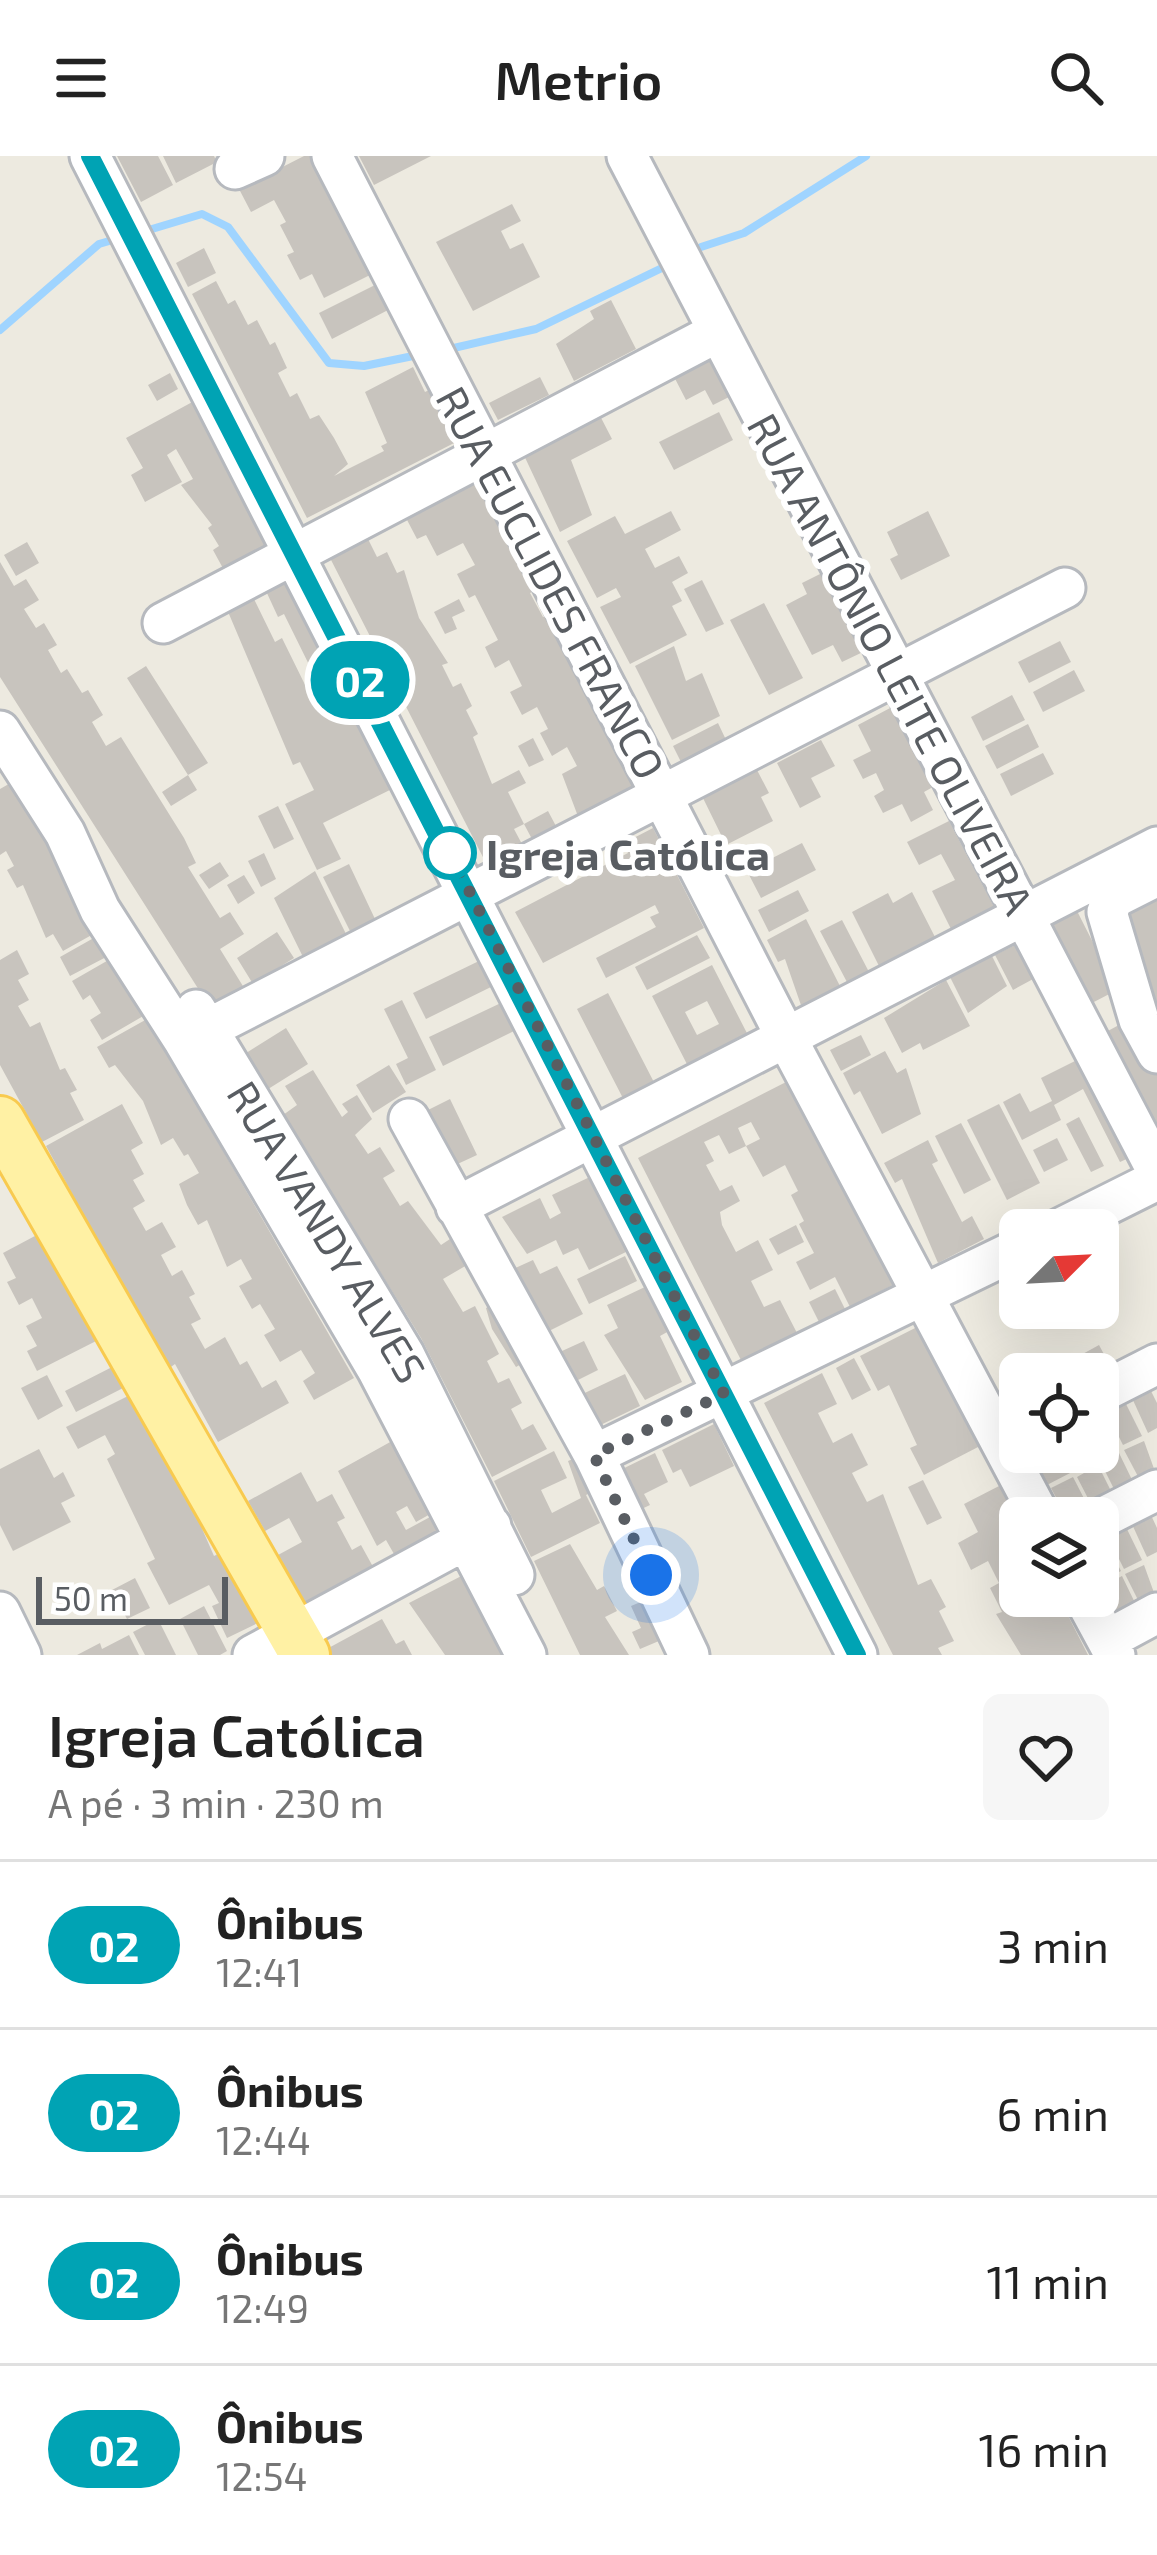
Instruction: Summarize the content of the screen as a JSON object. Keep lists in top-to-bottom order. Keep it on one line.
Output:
{"streets":{"street":["RUA EUCLIDES FRANCO","RUA ANTÔNIO LEITE OLIVEIRA","RUA VANDY ALVES"]},"places":["Igreja Católica"],"lines":["bus line 02"],"scale_bar":"50 m","north":"top right","page":{"header":"Metrio","on_map":"02","scale":"50 m","heading":["Igreja Católica","A pé · 3 min · 230 m"],"list":[{"mark":"02","name":"Ônibus","note":"12:41","value":"3 min"},{"mark":"02","name":"Ônibus","note":"12:44","value":"6 min"},{"mark":"02","name":"Ônibus","note":"12:49","value":"11 min"},{"mark":"02","name":"Ônibus","note":"12:54","value":"16 min"}]}}
